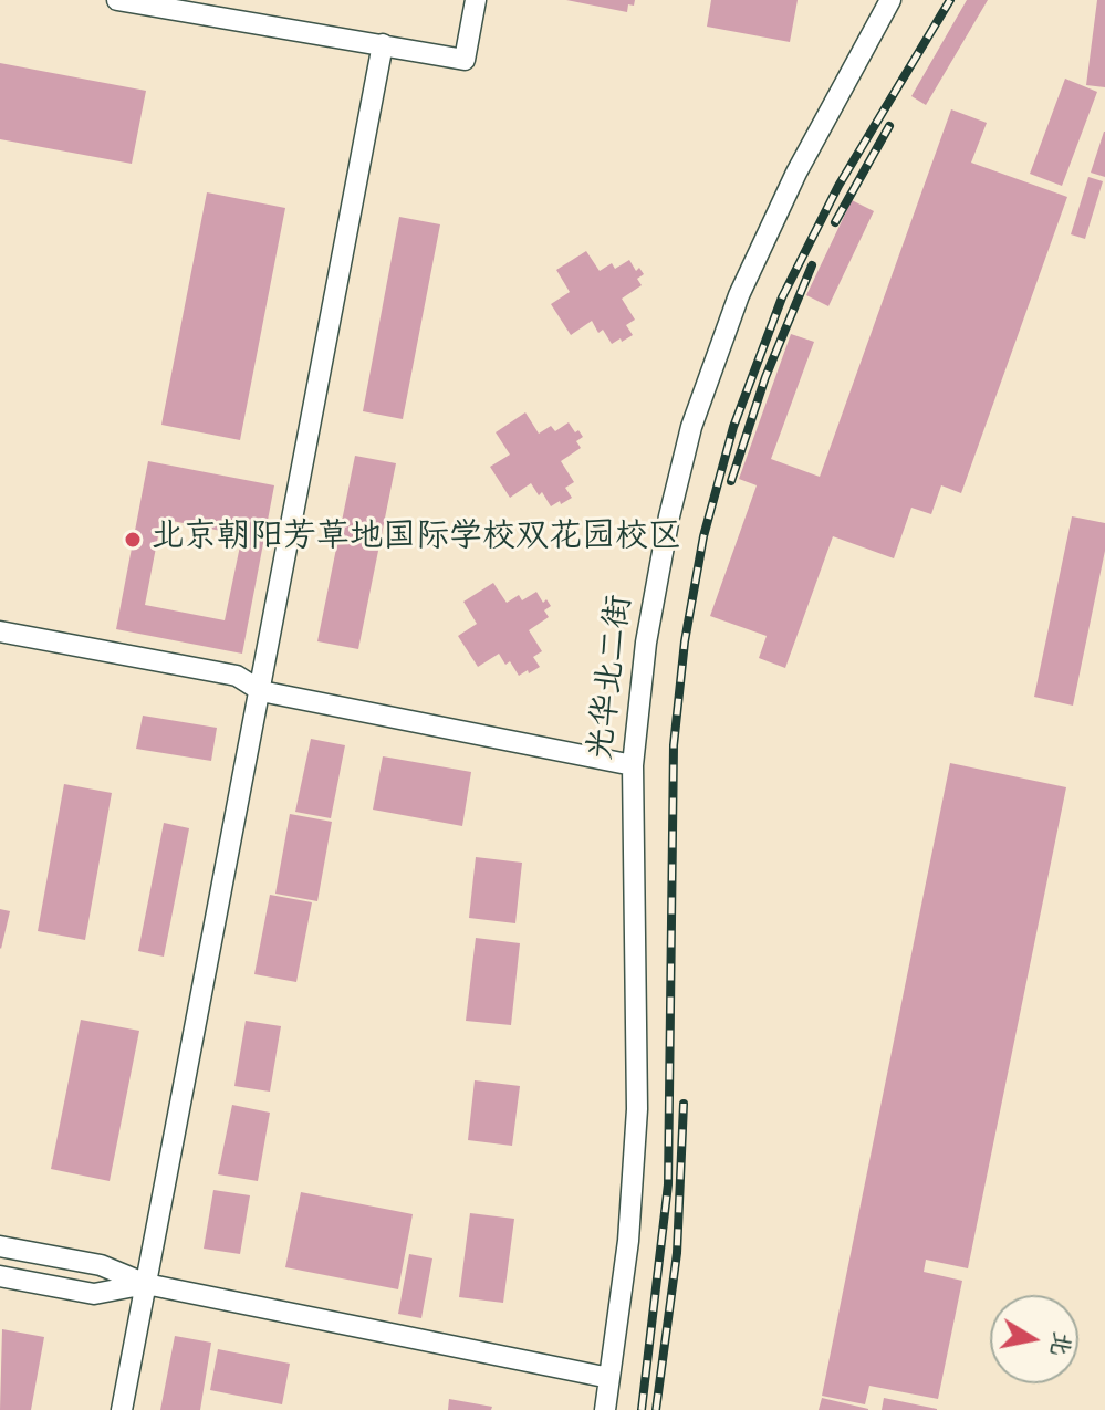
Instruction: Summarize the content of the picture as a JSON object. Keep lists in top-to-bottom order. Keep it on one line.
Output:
{"streets":{"street":["光华北二街"]},"places":["北京朝阳芳草地国际学校双花园校区"],"north":"right"}
